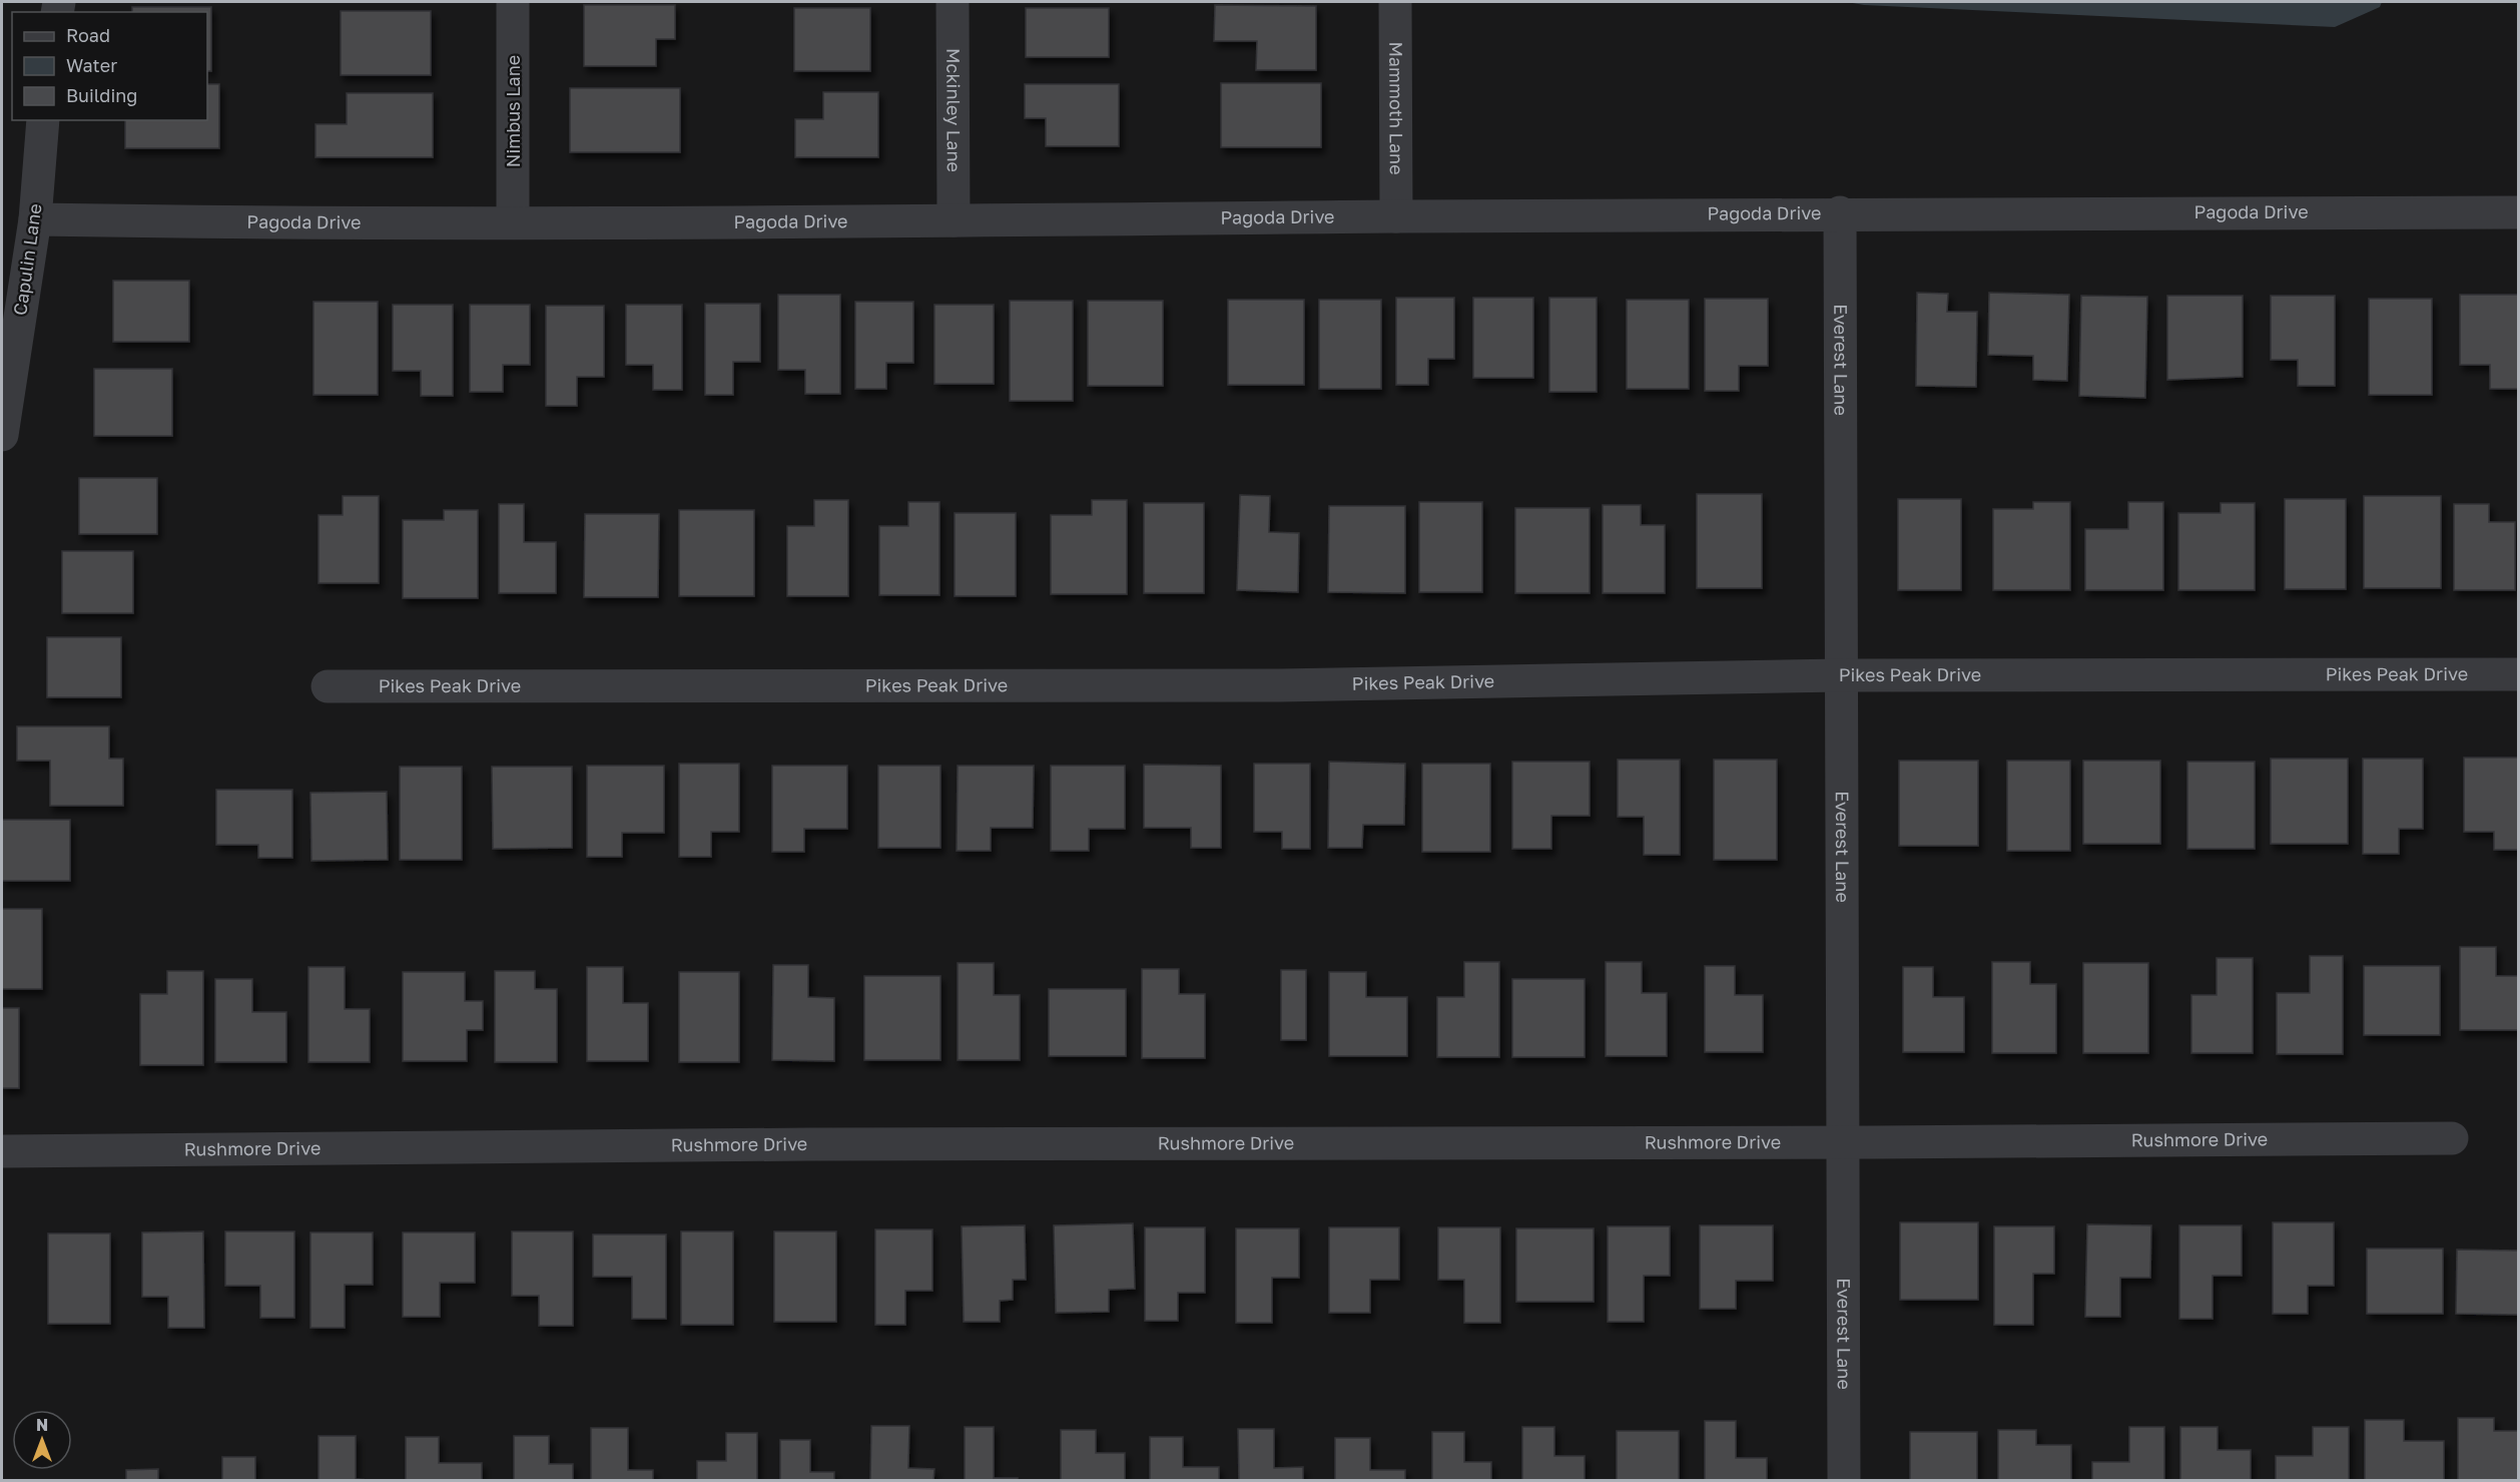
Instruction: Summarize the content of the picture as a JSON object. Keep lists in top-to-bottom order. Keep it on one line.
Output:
{"streets":{"street":["Mammoth Lane","Nimbus Lane","Mckinley Lane","Pagoda Drive","Capulin Lane","Everest Lane","Pikes Peak Drive","Rushmore Drive"]},"crossings":[["Mammoth Lane","Pagoda Drive"],["Nimbus Lane","Pagoda Drive"],["Mckinley Lane","Pagoda Drive"],["Pagoda Drive","Capulin Lane"],["Pagoda Drive","Everest Lane"],["Everest Lane","Pikes Peak Drive"],["Everest Lane","Rushmore Drive"]],"legend":["Road","Water","Building"],"north":"top"}
